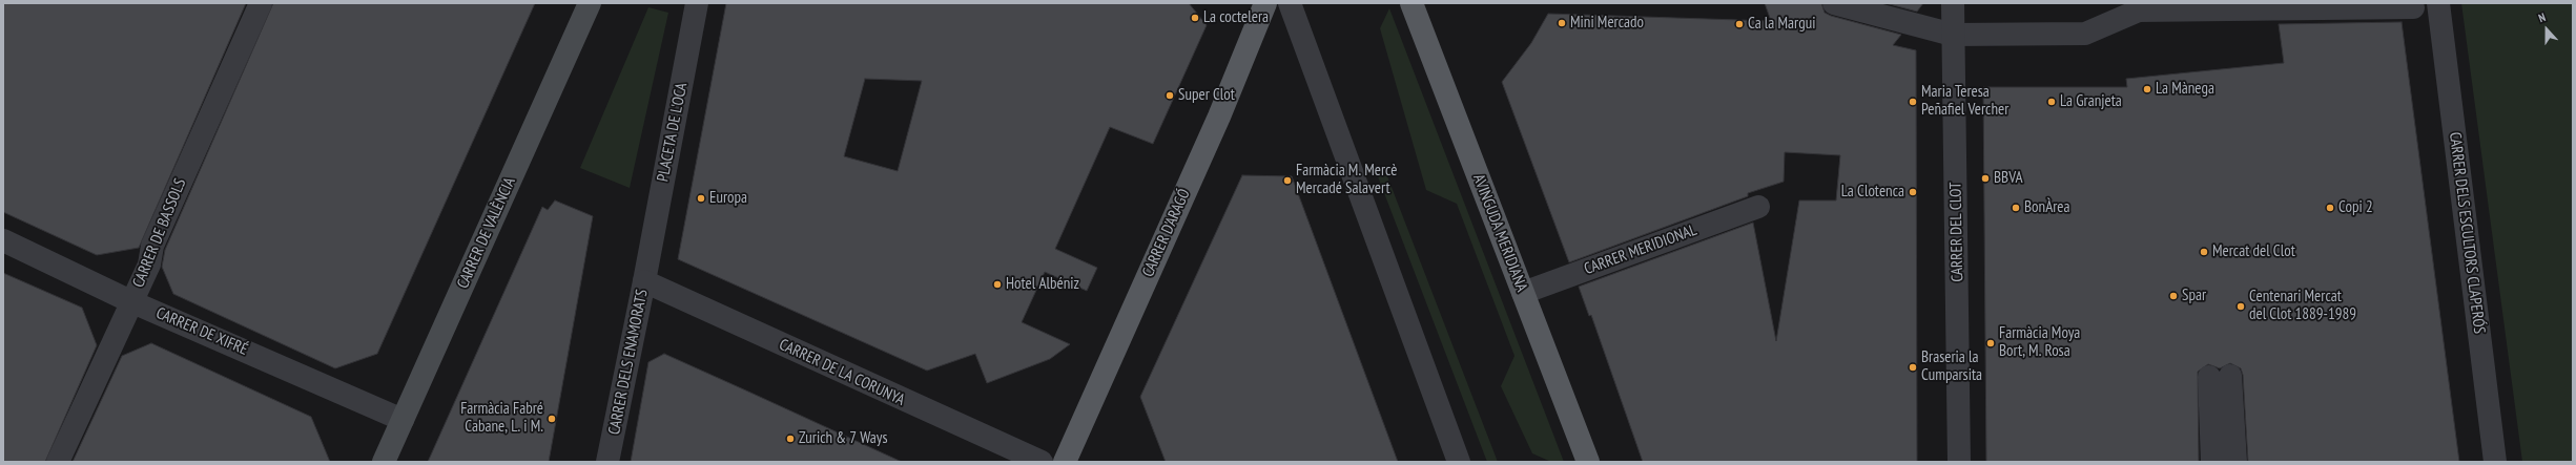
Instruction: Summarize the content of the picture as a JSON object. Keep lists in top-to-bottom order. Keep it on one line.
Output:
{"streets":{"main road":["CARRER DE VALÈNCIA","CARRER D'ARAGÓ","AVINGUDA MERIDIANA"],"street":["PLACETA DE L'OCA","CARRER DEL CLOT","CARRER DE BASSOLS","CARRER DELS ESCULTORS CLAPERÓS","CARRER MERIDIONAL","CARRER DE XIFRÉ","CARRER DELS ENAMORATS","CARRER DE LA CORUNYA"]},"crossings":[["PLACETA DE L'OCA","CARRER DELS ENAMORATS"],["PLACETA DE L'OCA","CARRER DE LA CORUNYA"],["CARRER DE BASSOLS","CARRER DE XIFRÉ"],["CARRER DE VALÈNCIA","CARRER DE XIFRÉ"],["AVINGUDA MERIDIANA","CARRER MERIDIONAL"],["CARRER DELS ENAMORATS","CARRER DE LA CORUNYA"]],"places":["La coctelera","Mini Mercado","Ca la Margui","La Mànega","Super Clot","Maria Teresa Peñafiel Vercher","La Granjeta","BBVA","Farmàcia M. Mercè Mercadé Salavert","La Clotenca","Europa","BonÀrea","Copi 2","Mercat del Clot","Hotel Albéniz","Spar","Centenari Mercat del Clot 1889-1989","Farmàcia Moya Bort, M. Rosa","Braseria la Cumparsita","Farmàcia Fabré Cabane, L. i M.","Zurich & 7 Ways"],"north":"top"}
